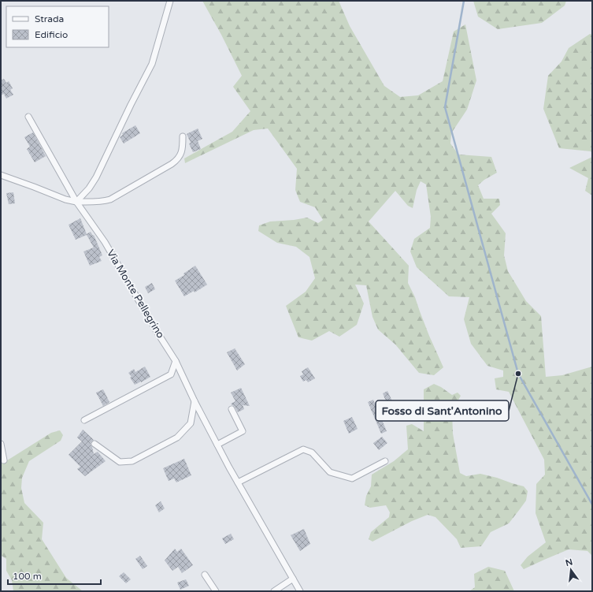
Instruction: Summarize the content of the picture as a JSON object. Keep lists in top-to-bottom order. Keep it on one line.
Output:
{"streets":{"street":["Via Monte Pellegrino"]},"places":["Fosso di Sant'Antonino"],"legend":["Strada","Edificio"],"scale_bar":"100 m","north":"top"}
